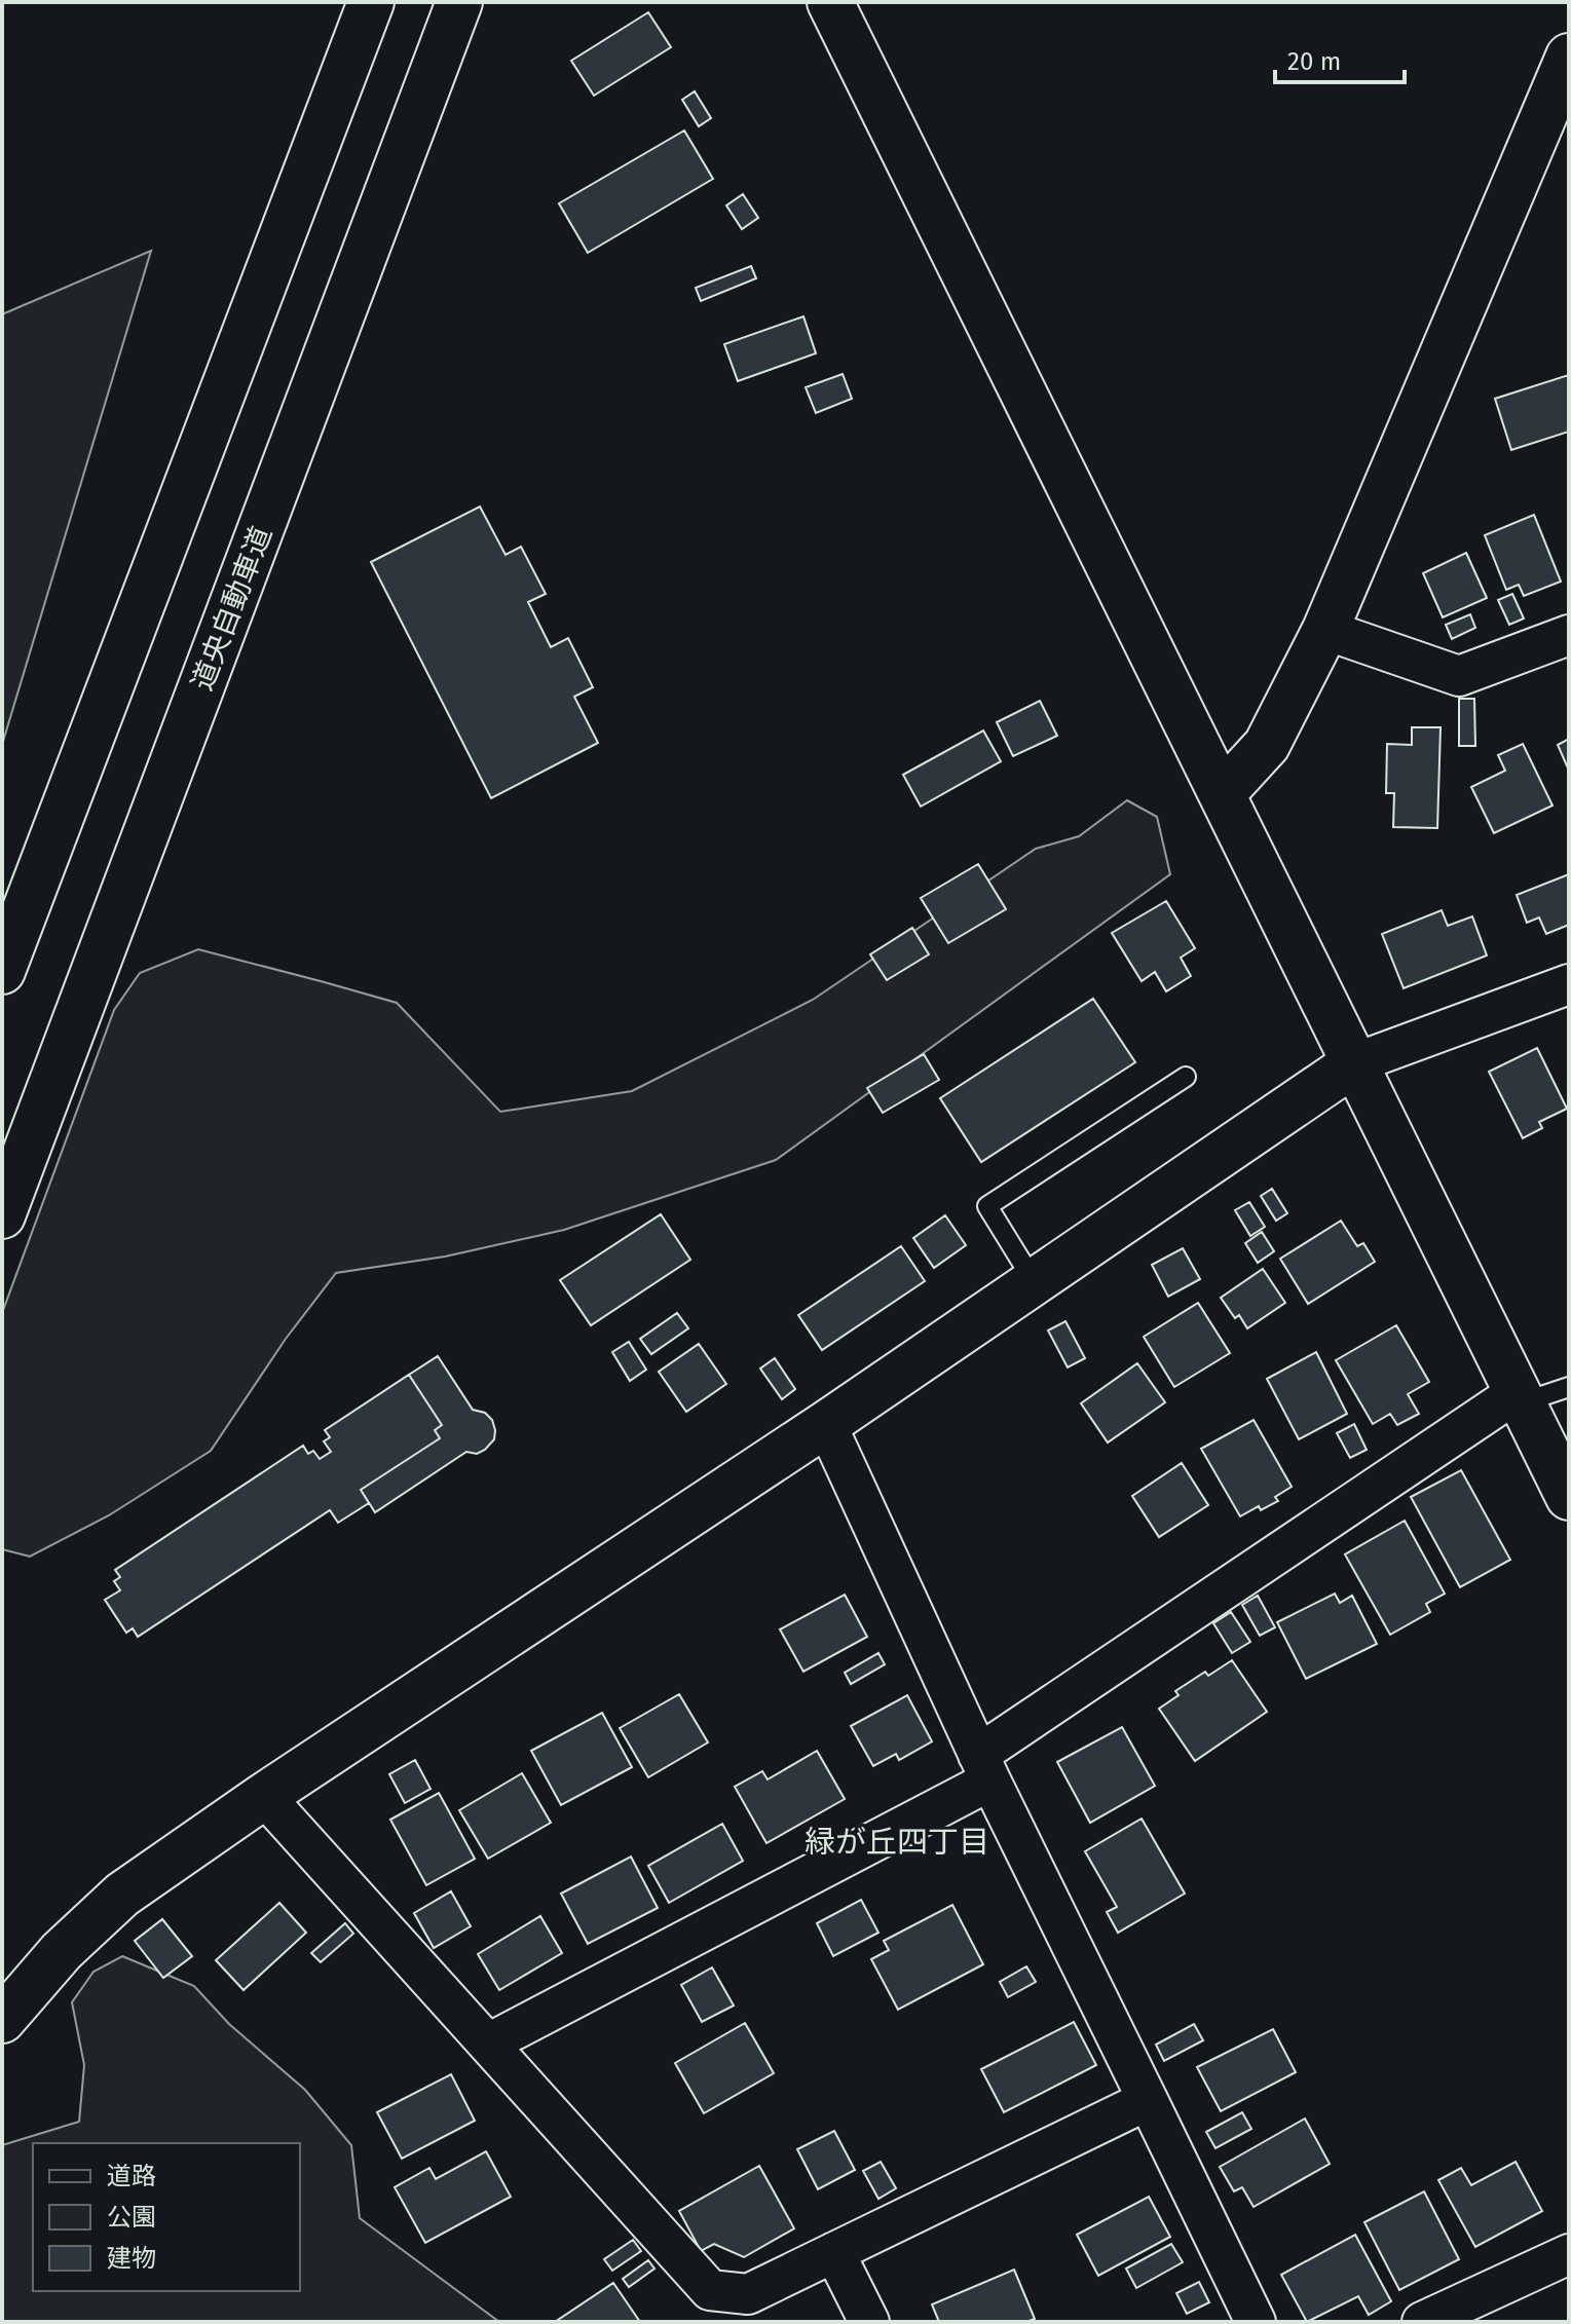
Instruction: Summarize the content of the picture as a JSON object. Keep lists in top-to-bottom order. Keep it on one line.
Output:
{"streets":{"main road":["道央自動車道"]},"districts":["緑が丘四丁目"],"legend":["道路","公園","建物"],"scale_bar":"20 m"}
